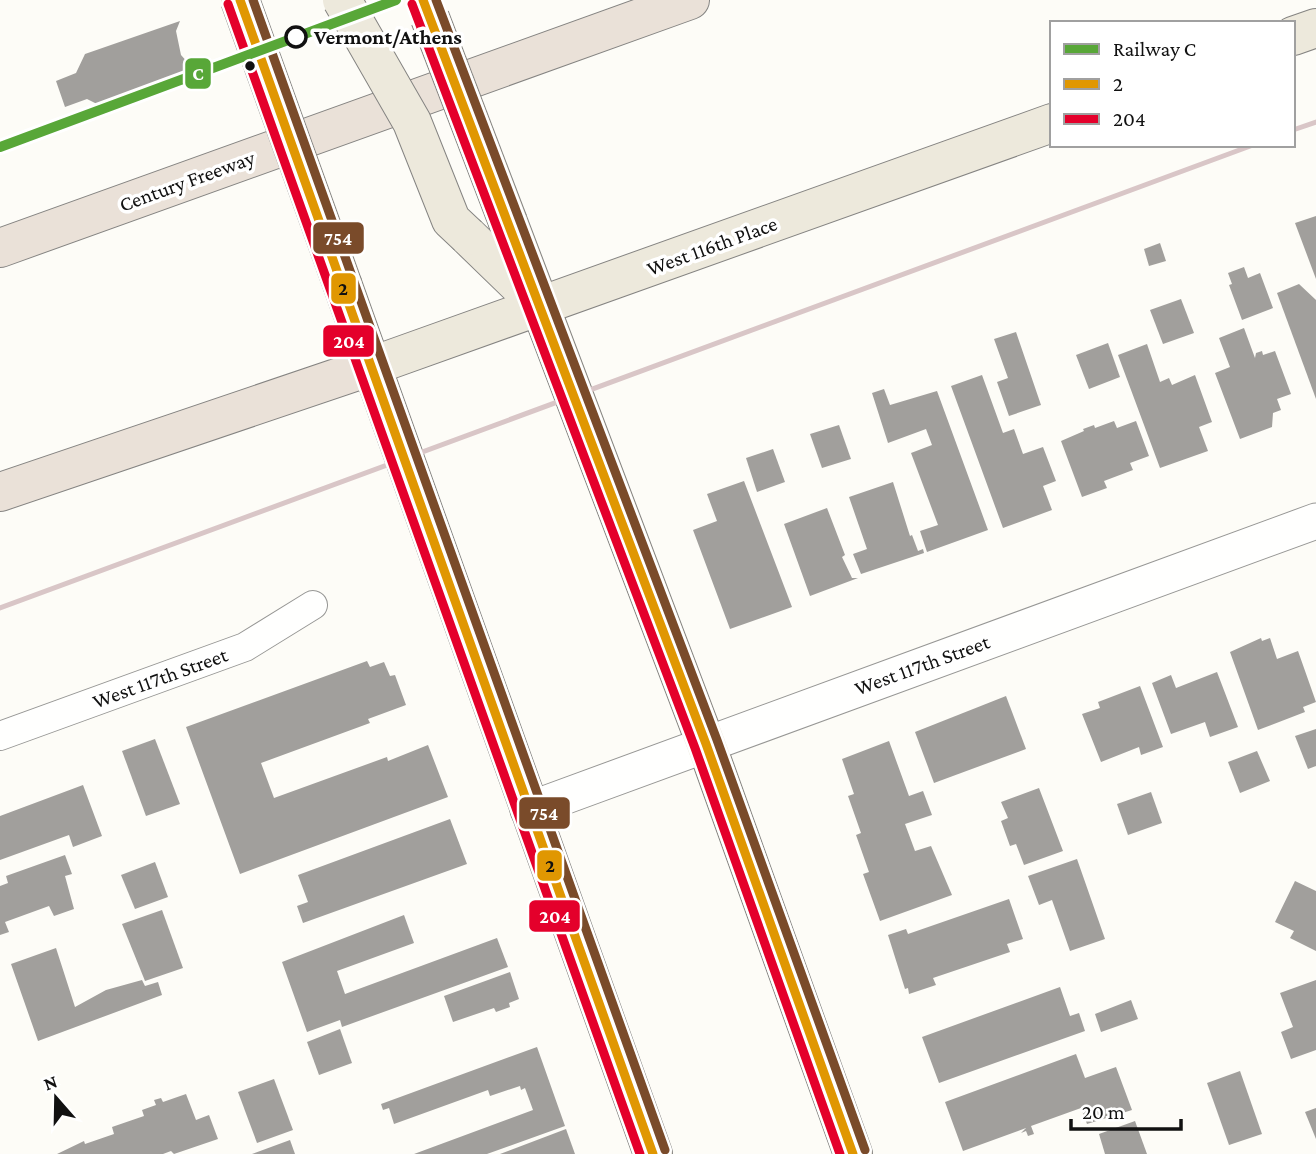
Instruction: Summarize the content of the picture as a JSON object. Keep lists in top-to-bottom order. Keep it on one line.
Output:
{"streets":{"highway":["Century Freeway"],"main road":["West 116th Place"],"street":["West 117th Street"]},"places":["Vermont/Athens"],"lines":["rail line C","transit line 2","transit line 754","transit line 204"],"legend":["Railway C","2","204"],"scale_bar":"20 m","north":"top"}
